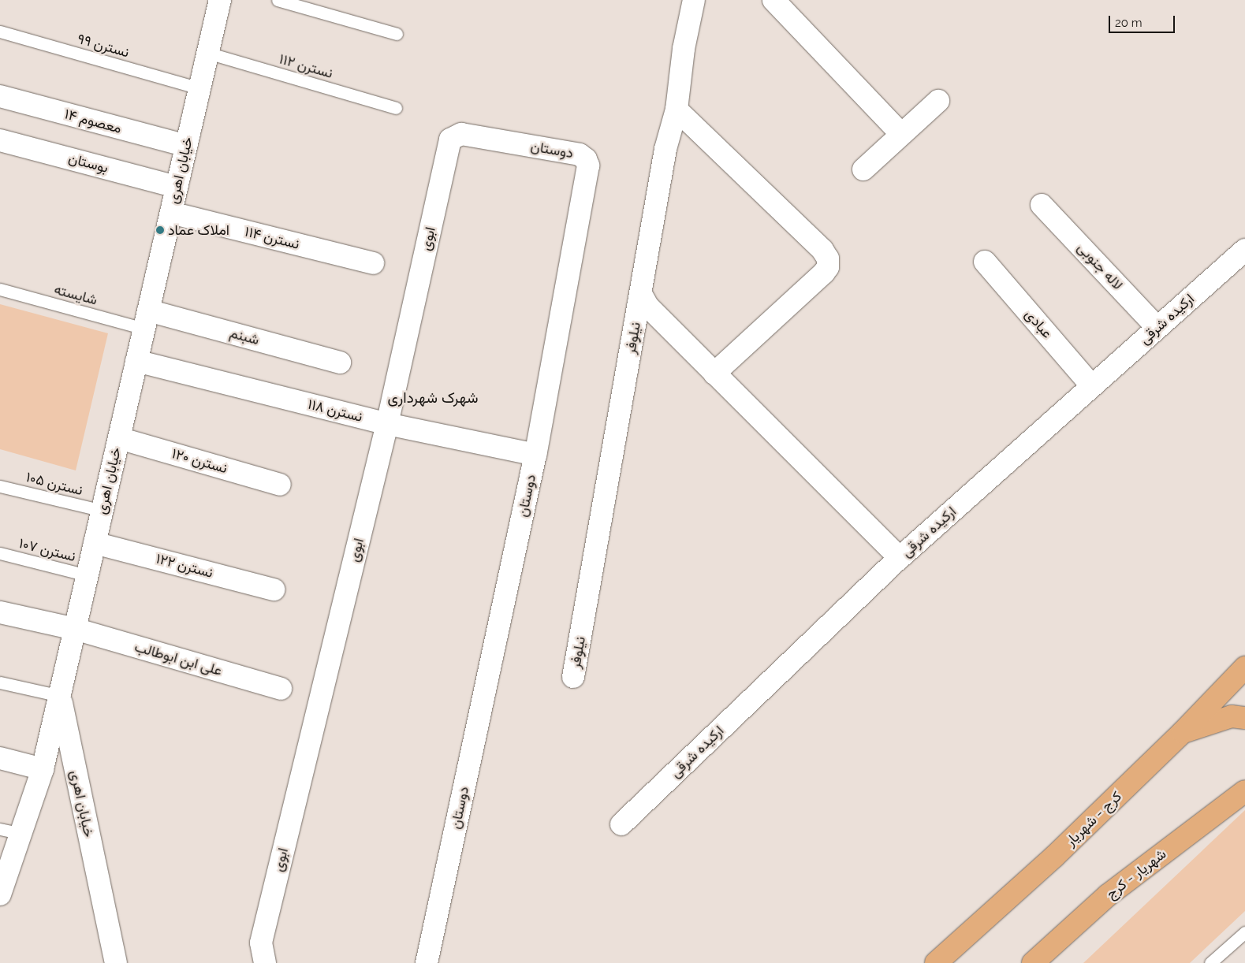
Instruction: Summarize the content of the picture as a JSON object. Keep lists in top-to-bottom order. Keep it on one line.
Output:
{"streets":{"main road":["کرج - شهریار","شهریار - کرج"],"street":["۱۴ معصوم","دوستان","بوستان","خیابان اهری","نسترن ۱۱۴","ابوی","لاله جنوبی","ارکیده شرقی","عبادی","شبنم","نیلوفر","نسترن ۱۱۸","نسترن ۱۲۰","نسترن ۱۲۲","علی ابن ابوطالب"],"lane":["نسترن ۹۹","نسترن ۱۱۲","شایسته","نسترن ۱۰۵","نسترن ۱۰۷"]},"crossings":[["نسترن ۹۹","خیابان اهری"],["نسترن ۱۱۲","خیابان اهری"],["۱۴ معصوم","خیابان اهری"],["دوستان","ابوی"],["دوستان","نسترن ۱۱۸"],["بوستان","خیابان اهری"],["خیابان اهری","نسترن ۱۱۴"],["خیابان اهری","شایسته"],["خیابان اهری","شبنم"],["خیابان اهری","نسترن ۱۱۸"],["خیابان اهری","نسترن ۱۲۰"],["خیابان اهری","نسترن ۱۰۵"],["خیابان اهری","نسترن ۱۰۷"],["خیابان اهری","نسترن ۱۲۲"],["خیابان اهری","علی ابن ابوطالب"],["ابوی","نسترن ۱۱۸"],["لاله جنوبی","ارکیده شرقی"],["شایسته","شبنم"],["ارکیده شرقی","عبادی"]],"districts":["شهرک شهرداری"],"places":["املاک عماد"],"scale_bar":"20 m"}
